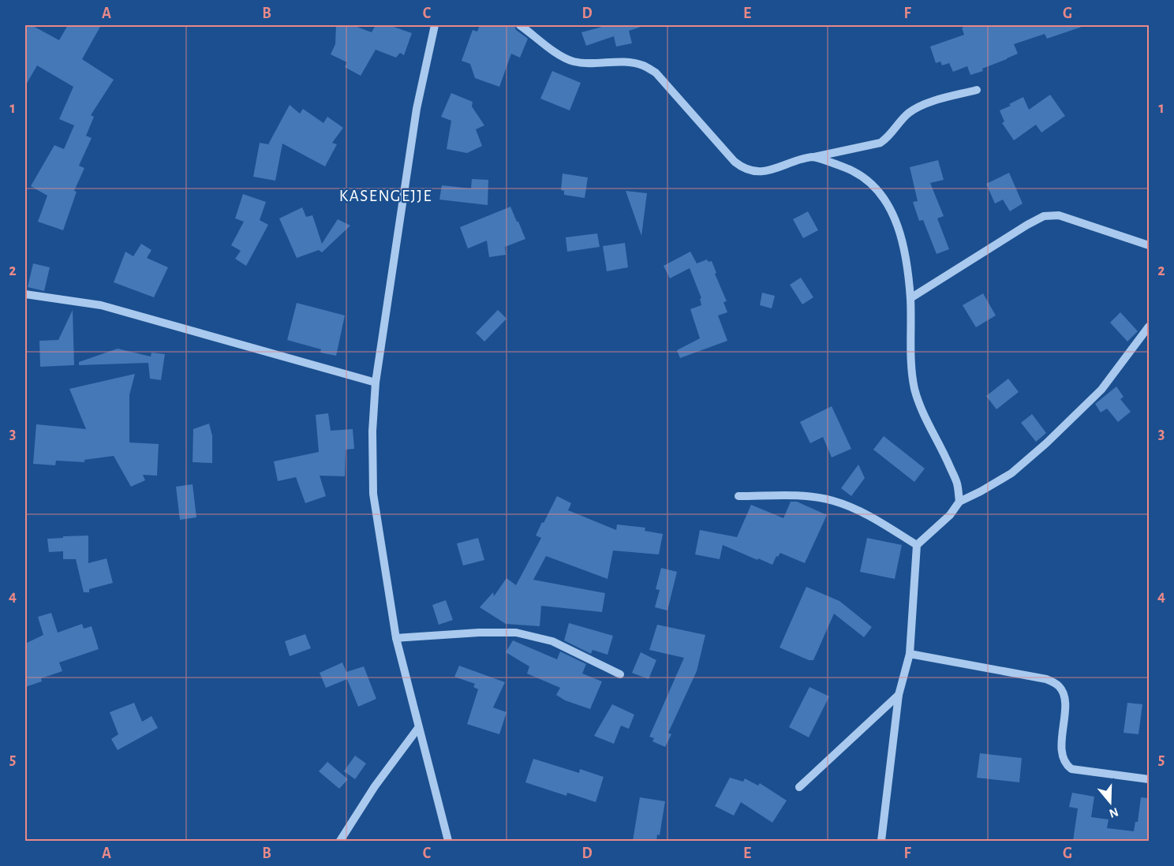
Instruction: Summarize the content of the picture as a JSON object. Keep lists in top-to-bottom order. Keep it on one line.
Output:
{"districts":["KASENGEJJE"],"north":"bottom","grid":{"columns":["A","B","C","D","E","F","G"],"rows":["1","2","3","4","5"]}}
